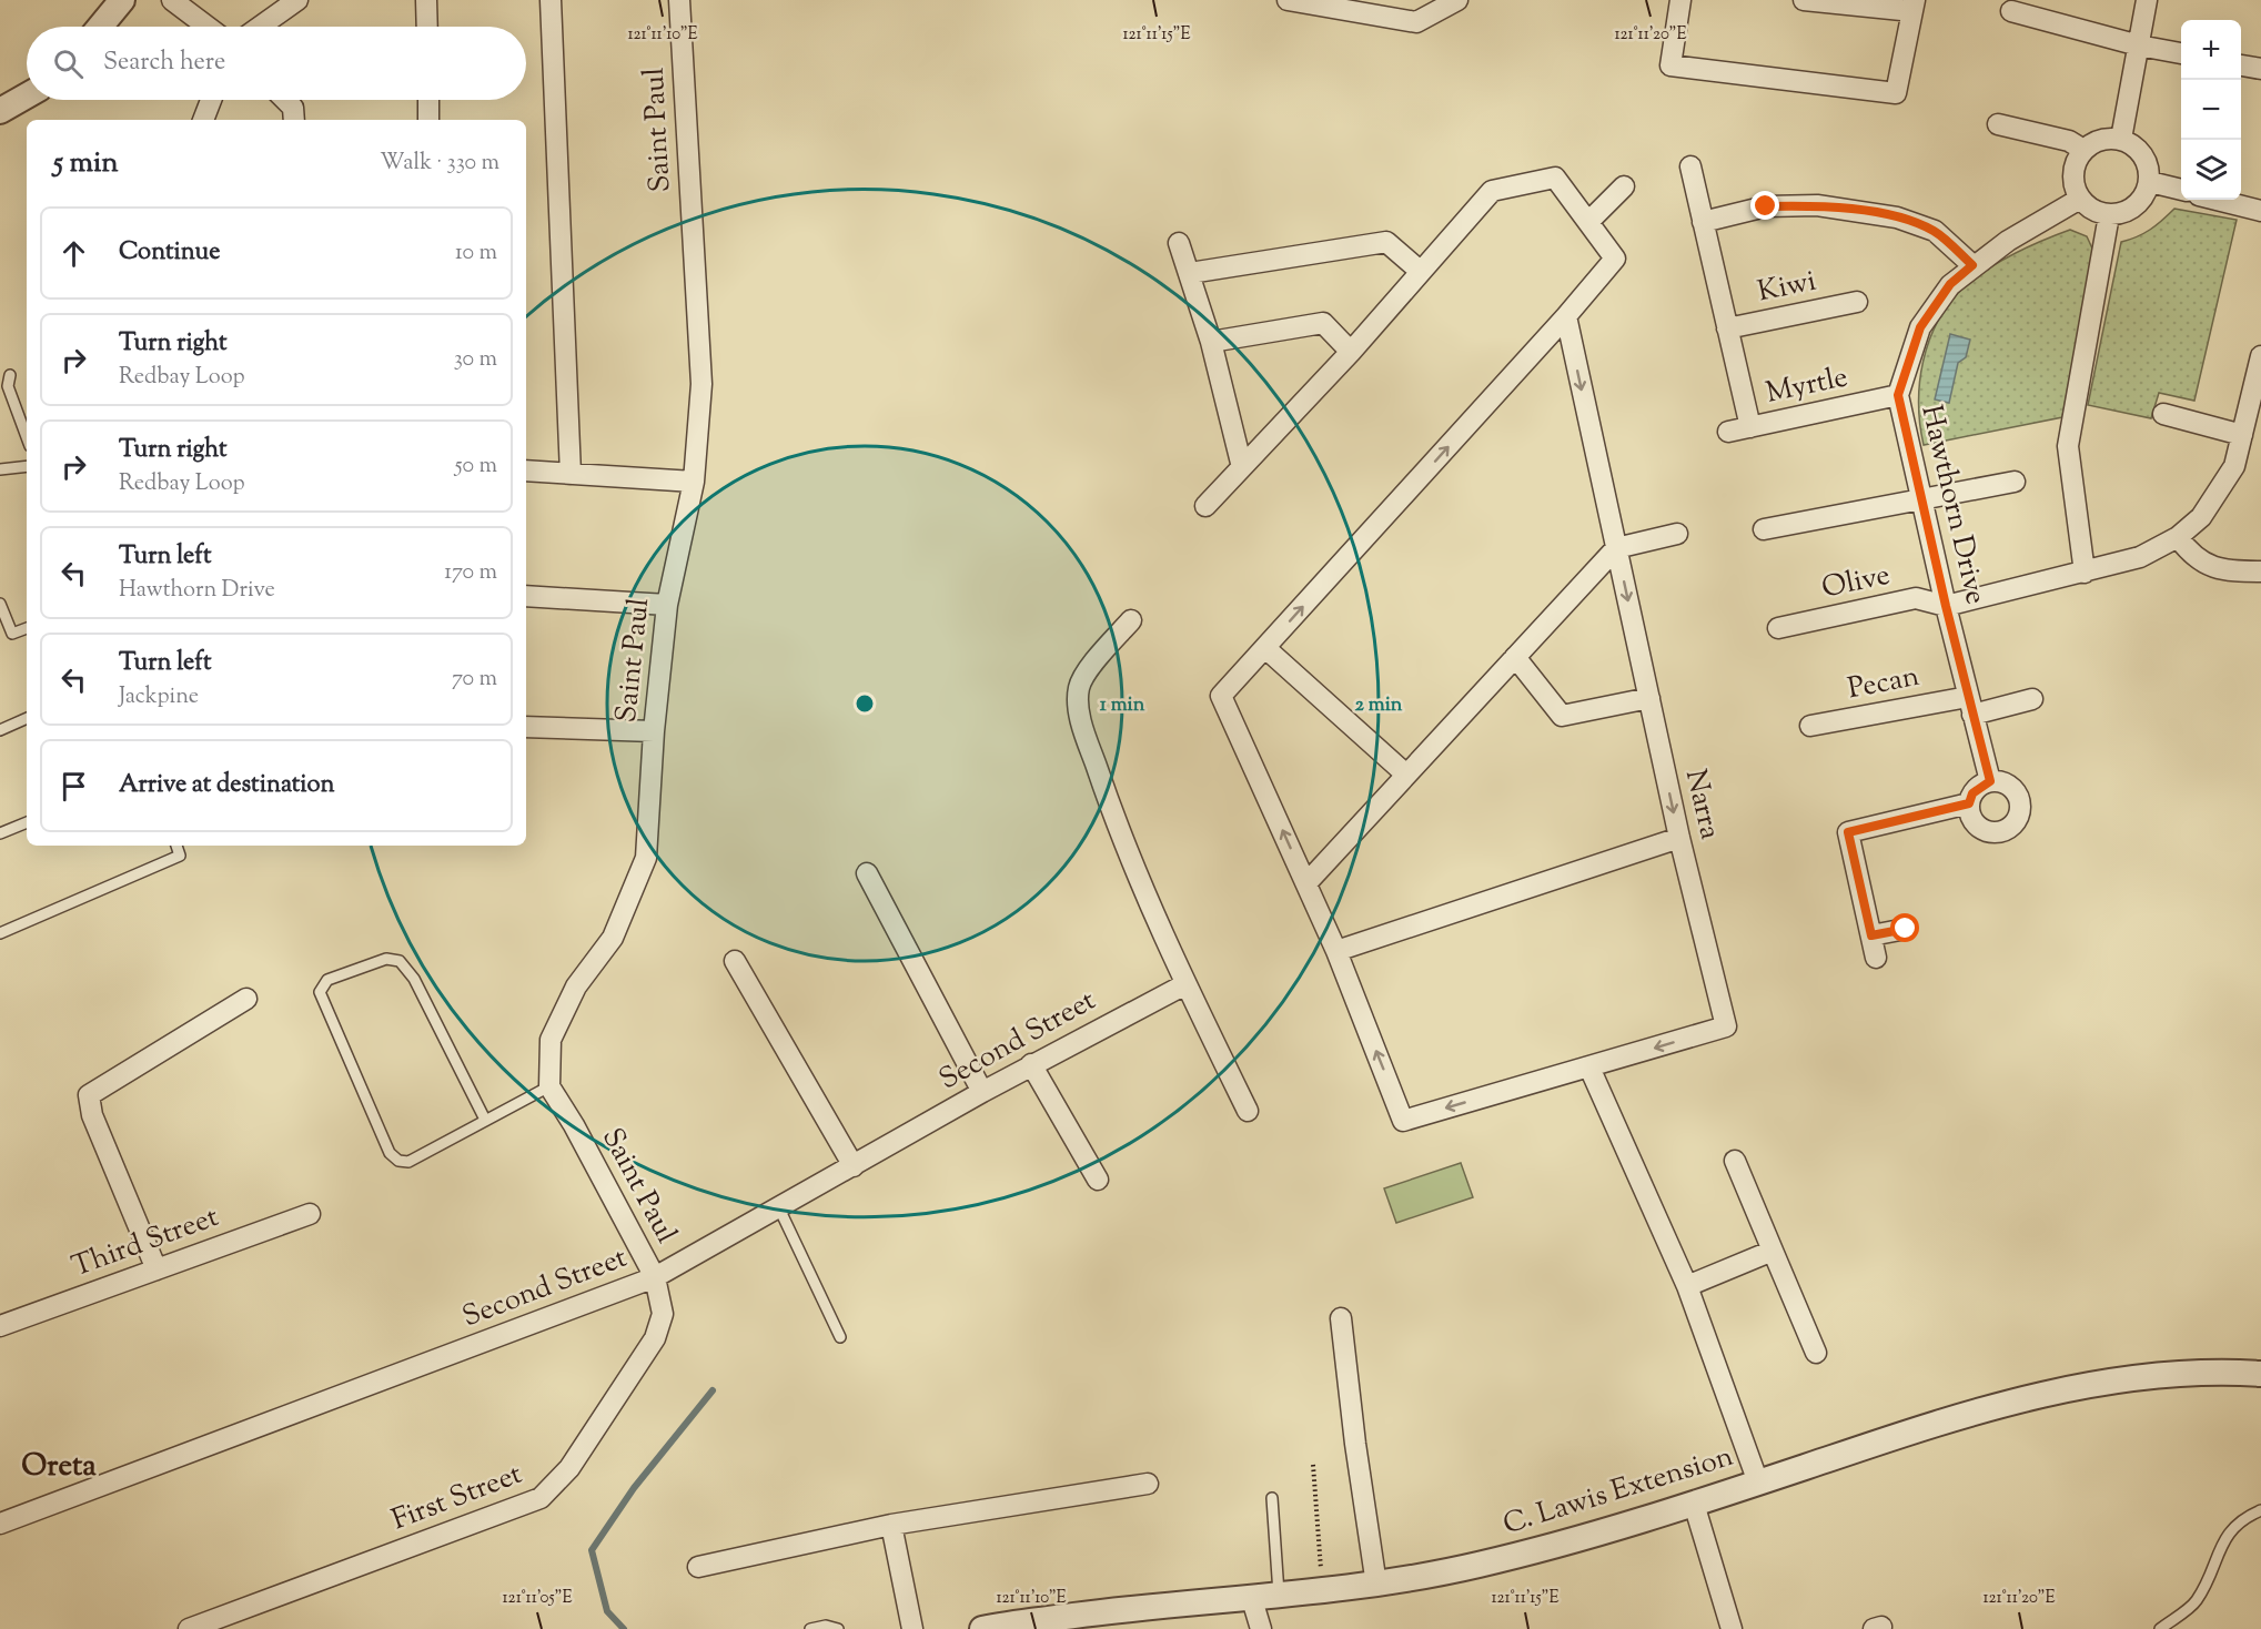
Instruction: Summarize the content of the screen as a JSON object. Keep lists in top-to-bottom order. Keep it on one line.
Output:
{"streets":{"street":["Saint Paul","Kiwi","Myrtle","Hawthorn Drive","Olive","Pecan","Narra","Second Street","Third Street","C. Lawis Extension","First Street"]},"crossings":[["Saint Paul","Second Street"],["Saint Paul","First Street"],["Myrtle","Hawthorn Drive"],["Hawthorn Drive","Olive"],["Hawthorn Drive","Pecan"],["Second Street","First Street"]],"districts":["Oreta"],"page":{"map_buttons":["+","−"],"search":"Search here","heading":["5 min","Walk · 330 m"],"list":[["Continue","10 m"],["Turn right","Redbay Loop","30 m"],["Turn right","Redbay Loop","50 m"],["Turn left","Hawthorn Drive","170 m"],["Turn left","Jackpine","70 m"],"Arrive at destination"]},"coordinates":["121°11'10\"E","121°11'15\"E","121°11'20\"E","121°11'05\"E"],"rings":["1 min","2 min"]}
